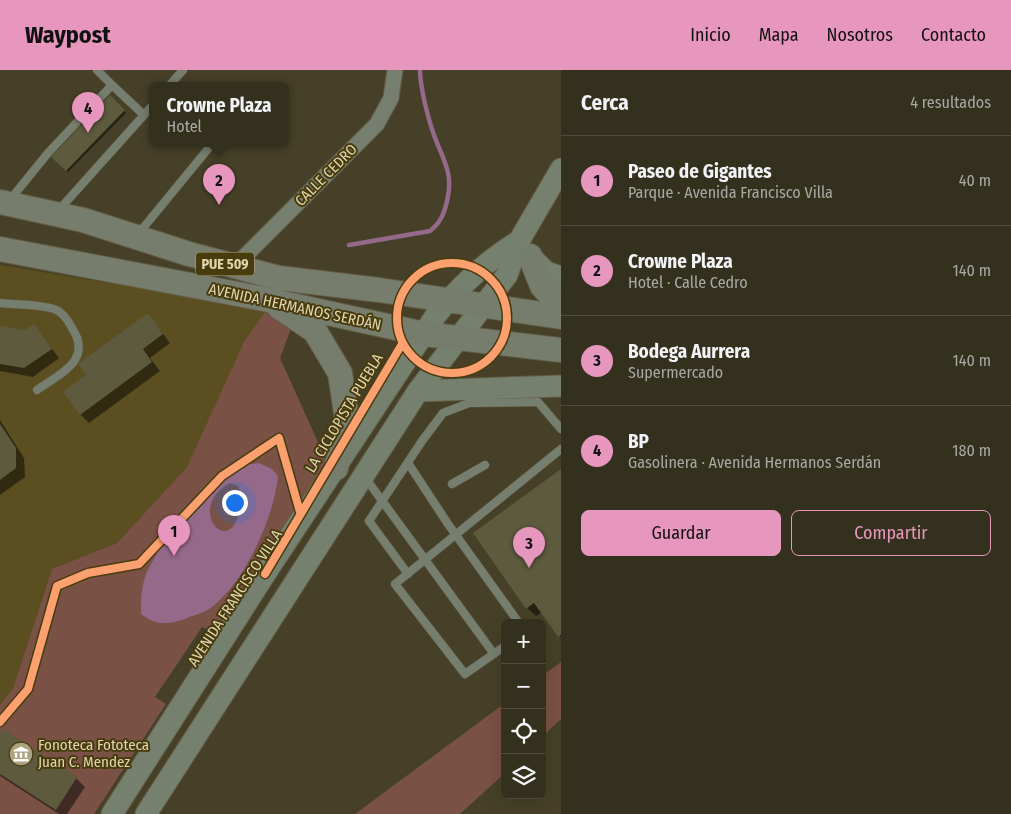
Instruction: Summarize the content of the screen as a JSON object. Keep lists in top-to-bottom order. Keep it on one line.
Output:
{"streets":{"main road":["PUE 509","AVENIDA HERMANOS SERDÁN","AVENIDA FRANCISCO VILLA"],"street":["CALLE CEDRO"],"cycle path":["LA CICLOPISTA PUEBLA"]},"crossings":[["CALLE CEDRO","AVENIDA HERMANOS SERDÁN"],["AVENIDA HERMANOS SERDÁN","AVENIDA FRANCISCO VILLA"]],"places":{"museum":["Fonoteca Fototeca Juan C. Mendez"]},"page":{"header":"Waypost","nav":["Inicio","Mapa","Nosotros","Contacto"],"heading":["Cerca","4 resultados"],"popup":["Crowne Plaza","Hotel"],"pins":["4","2","1","3"],"list":[{"mark":"1","name":"Paseo de Gigantes","note":"Parque · Avenida Francisco Villa","value":"40 m"},{"mark":"2","name":"Crowne Plaza","note":"Hotel · Calle Cedro","value":"140 m"},{"mark":"3","name":"Bodega Aurrera","note":"Supermercado","value":"140 m"},{"mark":"4","name":"BP","note":"Gasolinera · Avenida Hermanos Serdán","value":"180 m"}],"buttons":["Guardar","Compartir"],"map_buttons":["+","−"]}}
